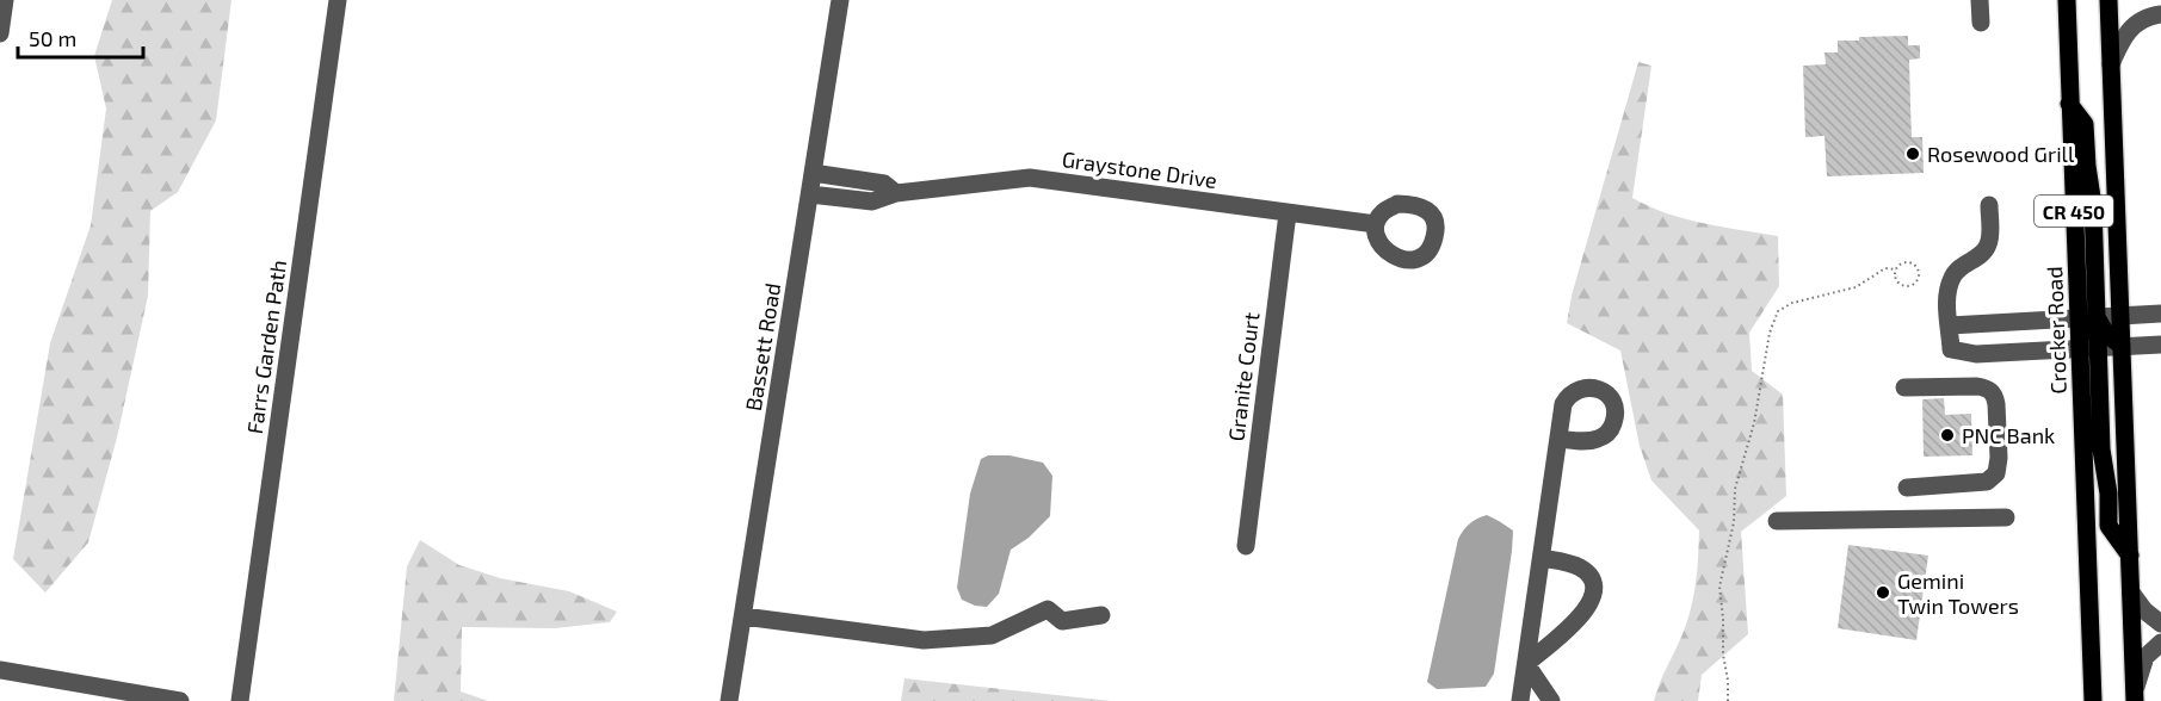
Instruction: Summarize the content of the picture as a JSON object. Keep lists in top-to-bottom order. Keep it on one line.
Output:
{"streets":{"main road":["CR 450","Crocker Road"],"street":["Graystone Drive","Farrs Garden Path","Bassett Road","Granite Court"]},"crossings":[["Graystone Drive","Bassett Road"],["Graystone Drive","Granite Court"]],"places":["Rosewood Grill","PNC Bank","Gemini Twin Towers"],"scale_bar":"50 m"}
